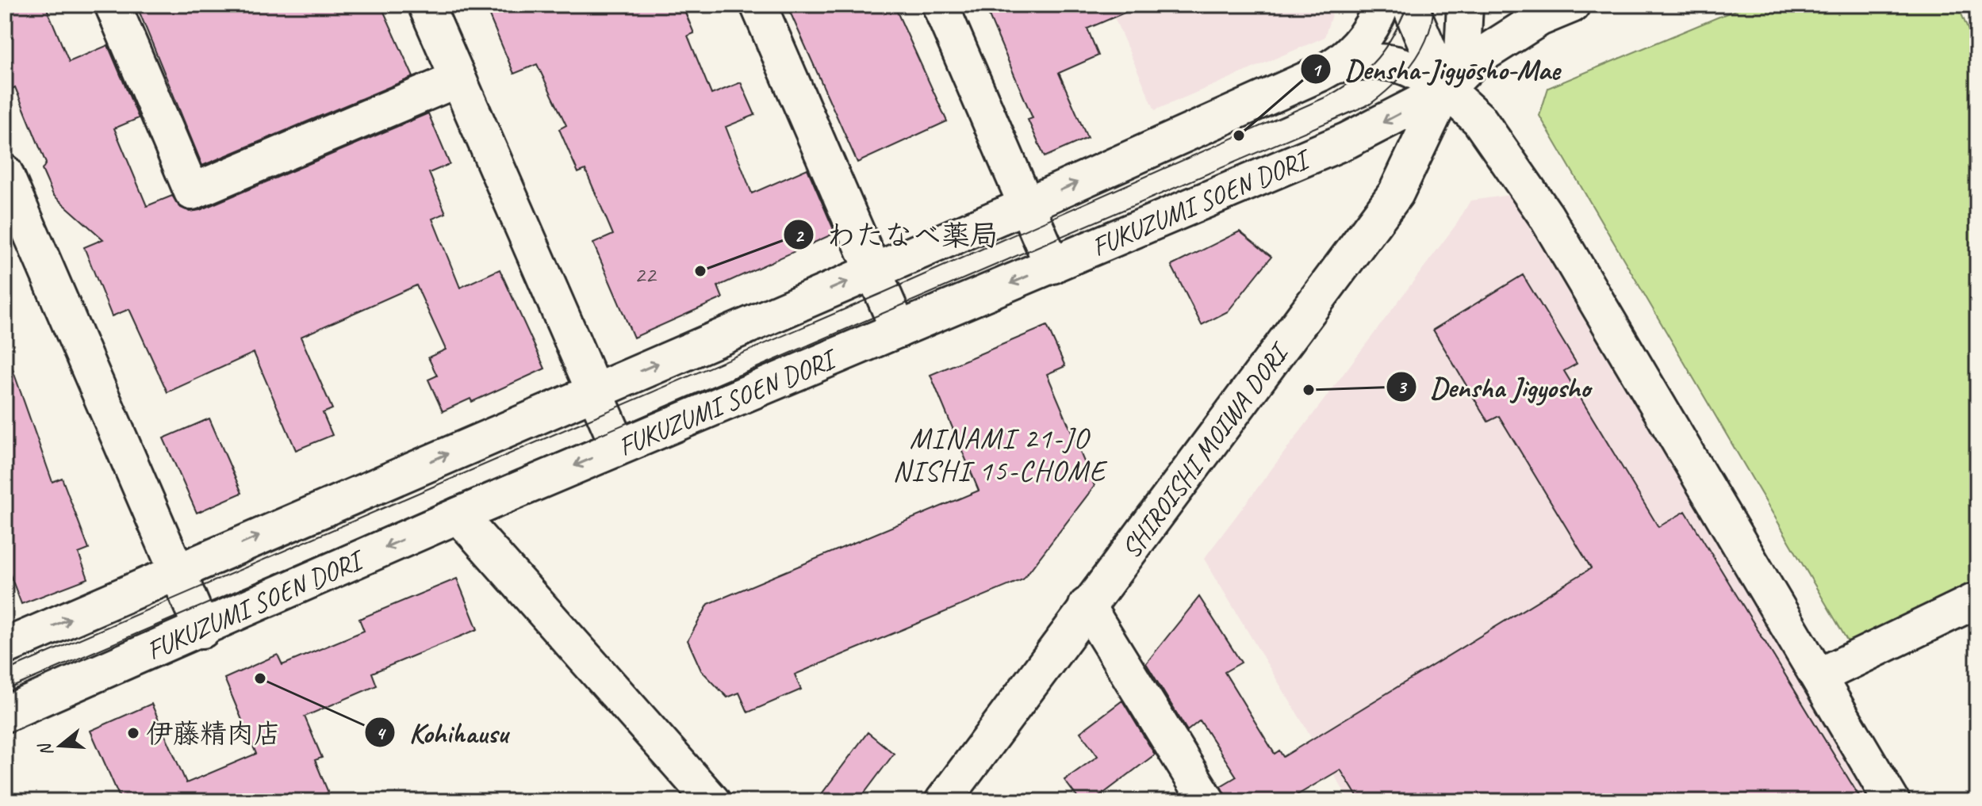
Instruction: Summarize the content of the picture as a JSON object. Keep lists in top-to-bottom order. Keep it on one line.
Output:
{"streets":{"street":["FUKUZUMI SOEN DORI","SHIROISHI MOIWA DORI"]},"crossings":[["FUKUZUMI SOEN DORI","SHIROISHI MOIWA DORI"]],"districts":["MINAMI 21-JO NISHI 15-CHOME"],"places":["Densha-Jigyōsho-Mae","わたなべ薬局","Densha Jigyosho","Kohihausu","伊藤精肉店"],"house_numbers":["22"],"north":"left"}
